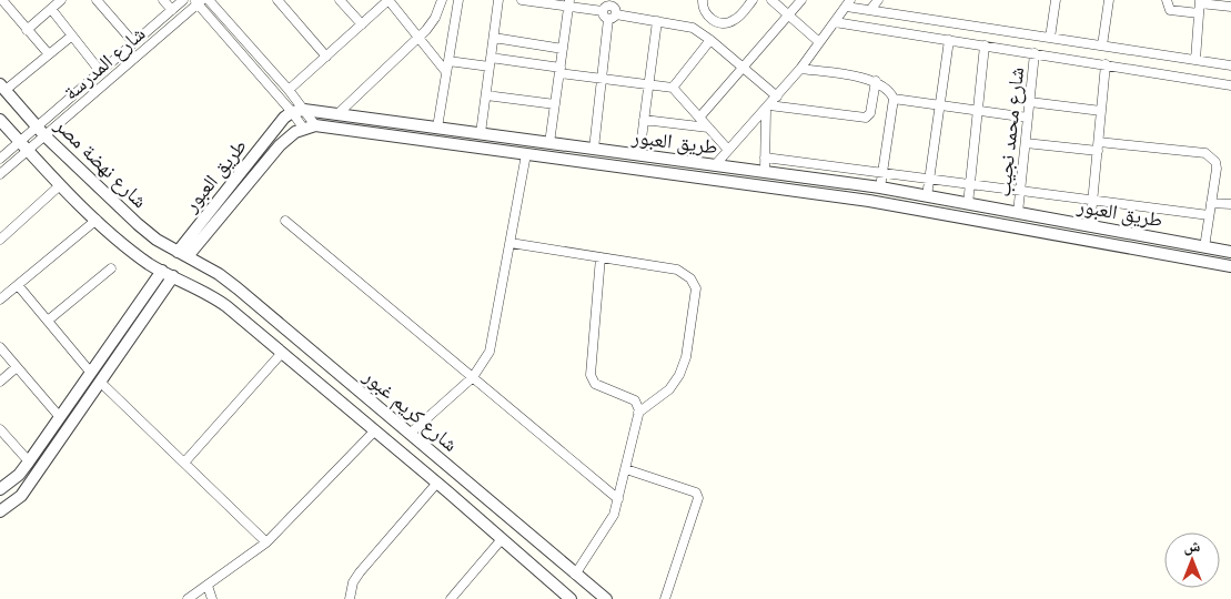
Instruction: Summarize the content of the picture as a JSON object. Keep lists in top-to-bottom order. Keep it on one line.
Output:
{"streets":{"street":["شارع المدرسة","شارع محمد نجيب","طريق العبور","شارع نهضة مصر","شارع كريم غبور"]},"crossings":[["شارع المدرسة","شارع نهضة مصر"],["شارع محمد نجيب","طريق العبور"],["طريق العبور","شارع نهضة مصر"],["طريق العبور","شارع كريم غبور"],["شارع نهضة مصر","شارع كريم غبور"]],"north":"top"}
